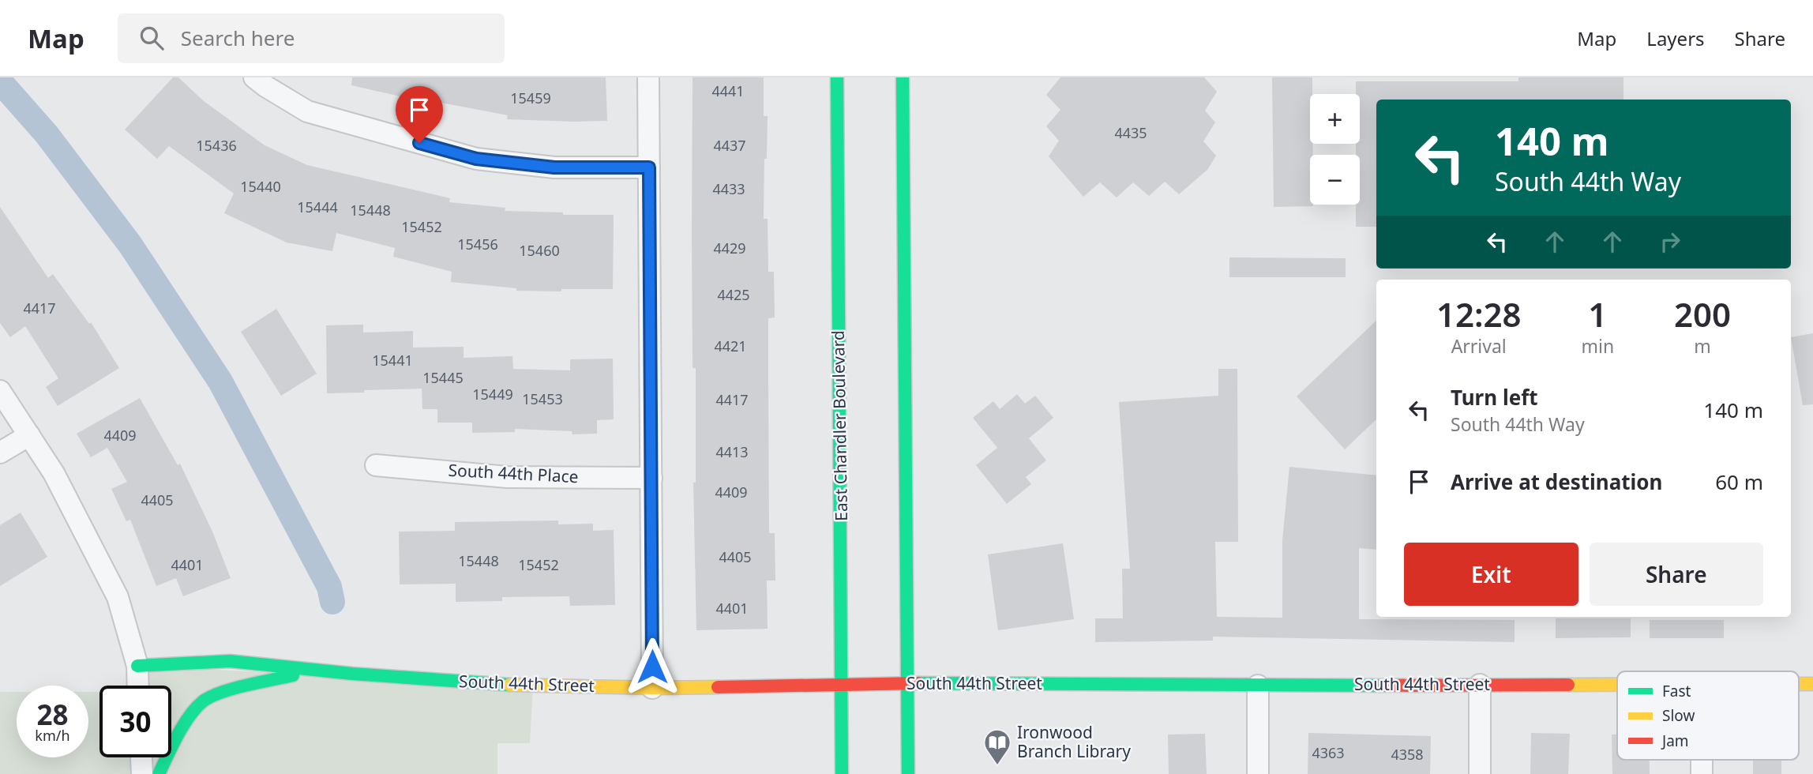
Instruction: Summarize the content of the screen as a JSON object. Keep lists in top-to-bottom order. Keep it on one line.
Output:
{"streets":{"street":["East Chandler Boulevard","South 44th Place","South 44th Street"]},"crossings":[["East Chandler Boulevard","South 44th Street"]],"places":{"library":["Ironwood Branch Library"]},"house_numbers":["4441","15459","4435","15436","4437","15440","4433","15444","15448","15452","15456","4429","15460","4425","4417","4421","15441","15445","15449","15453","4417","4409","4413","4409","4405","4405","15448","4401","15452","4401","4363","4358"],"legend":["Fast","Slow","Jam"],"page":{"header":"Map","search":"Search here","nav":["Map","Layers","Share"],"map_buttons":["+","−"],"turn":["140 m","South 44th Way"],"eta":["12:28","Arrival","1","min","200","m"],"list":[{"name":"Turn left","note":"South 44th Way","value":"140 m"},{"name":"Arrive at destination","value":"60 m"}],"buttons":["Exit","Share"],"speed":"28 km/h","limit":"30"}}
